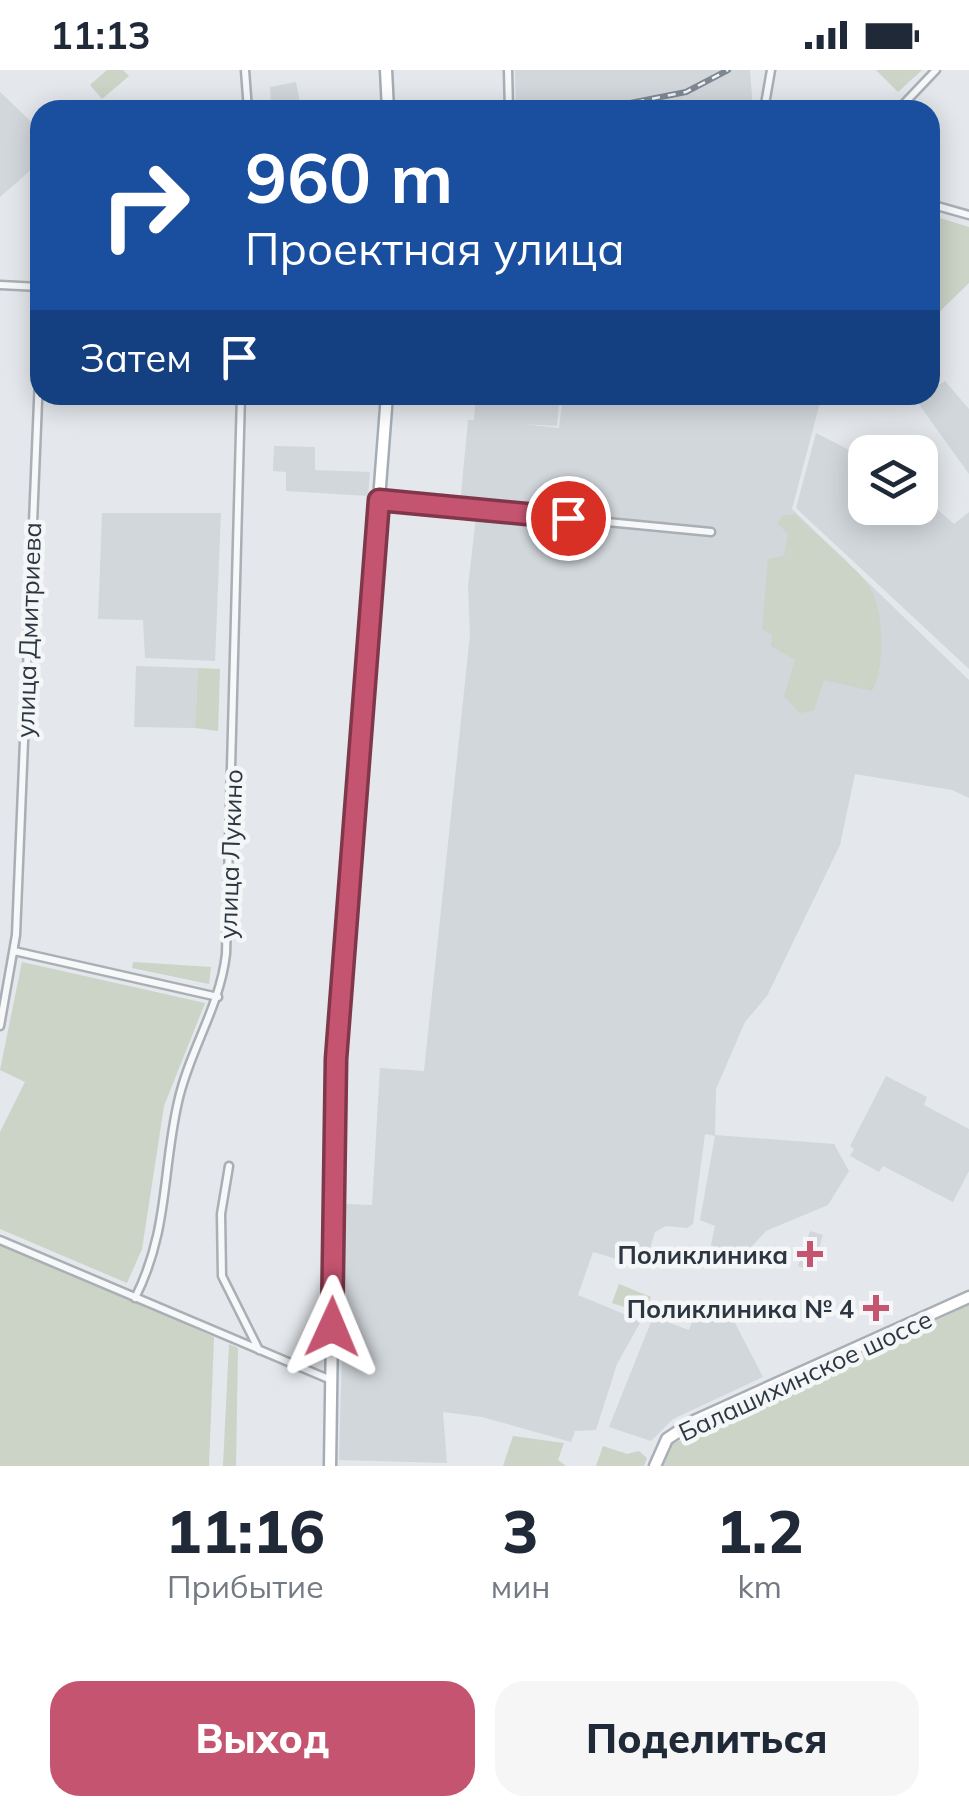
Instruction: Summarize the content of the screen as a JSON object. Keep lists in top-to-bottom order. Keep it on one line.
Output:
{"streets":{"main road":["Балашихинское шоссе"],"street":["улица Дмитриева","улица Лукино"]},"places":{"health":["Поликлиника","Поликлиника № 4"]},"page":{"status":"11:13","turn":["960 m","Проектная улица"],"then":"Затем","eta":["11:16","Прибытие","3","мин","1.2","km"],"buttons":["Выход","Поделиться"]}}
